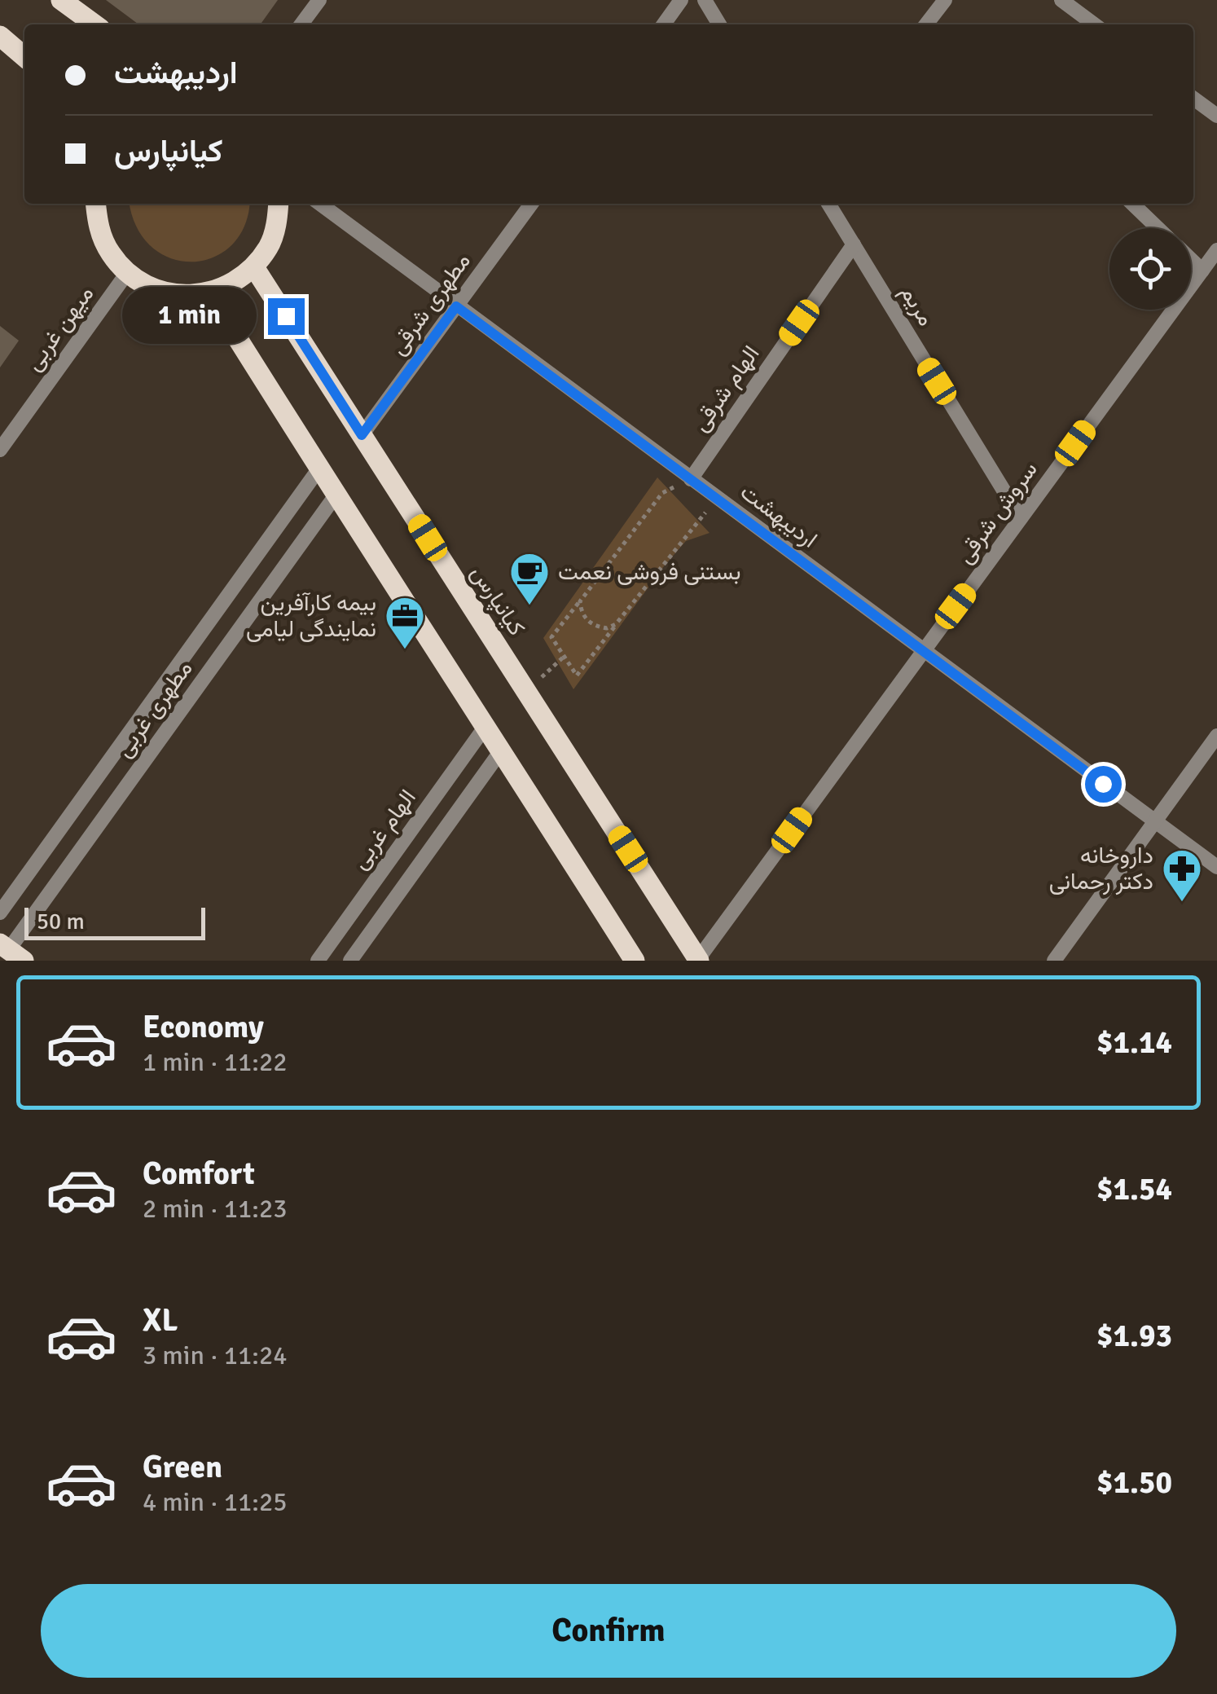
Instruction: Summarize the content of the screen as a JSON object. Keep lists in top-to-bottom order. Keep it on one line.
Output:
{"streets":{"main road":["کیانپارس"],"street":["مطهری شرقی","مریم","میهن غربی","الهام شرقی","سروش شرقی","اردیبهشت","مطهری غربی","الهام غربی"]},"crossings":[["مطهری شرقی","اردیبهشت"],["مطهری شرقی","کیانپارس"],["مریم","الهام شرقی"],["مریم","سروش شرقی"],["الهام شرقی","اردیبهشت"],["سروش شرقی","اردیبهشت"],["سروش شرقی","کیانپارس"]],"places":{"cafe":["بستنی فروشی نعمت"],"office":["بیمه کارآفرین نمایندگی لیامی"],"pharmacy":["داروخانه دکتر رحمانی"]},"scale_bar":"50 m","page":{"banner":["اردیبهشت","کیانپارس"],"bubble":"1 min","scale":"50 m","list":[{"name":"Economy","note":"1 min · 11:22","value":"$1.14"},{"name":"Comfort","note":"2 min · 11:23","value":"$1.54"},{"name":"XL","note":"3 min · 11:24","value":"$1.93"},{"name":"Green","note":"4 min · 11:25","value":"$1.50"}],"buttons":"Confirm"}}
